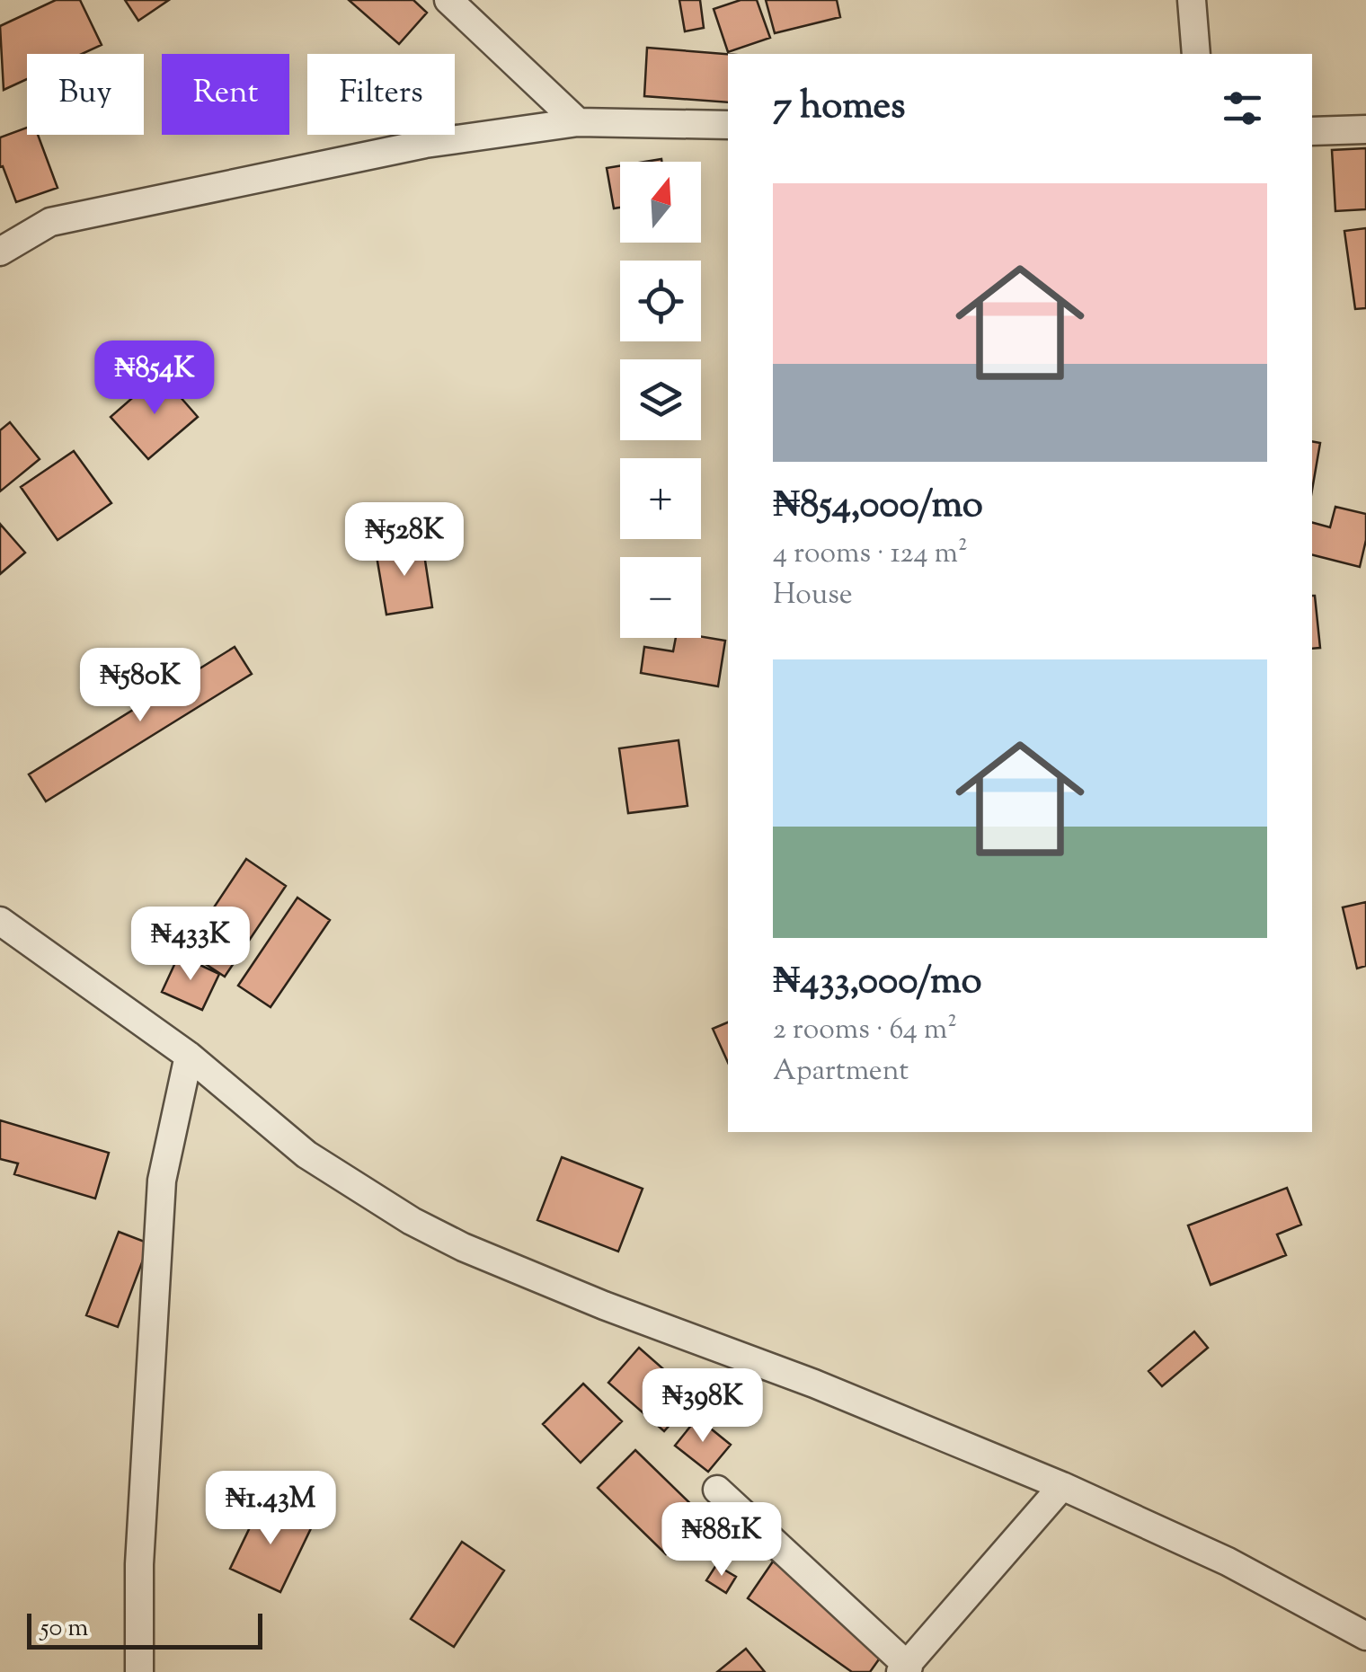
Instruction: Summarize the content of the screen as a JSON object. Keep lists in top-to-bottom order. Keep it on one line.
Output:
{"scale_bar":"50 m","north":"top","page":{"chip":["Buy","Rent","Filters"],"heading":"7 homes","map_buttons":["+","−"],"list":[{"name":"₦854,000/mo","note":"4 rooms · 124 m² · House"},{"name":"₦433,000/mo","note":"2 rooms · 64 m² · Apartment"}],"price":["₦854K","₦528K","₦580K","₦433K","₦398K","₦1.43M","₦881K"],"scale":"50 m"}}
